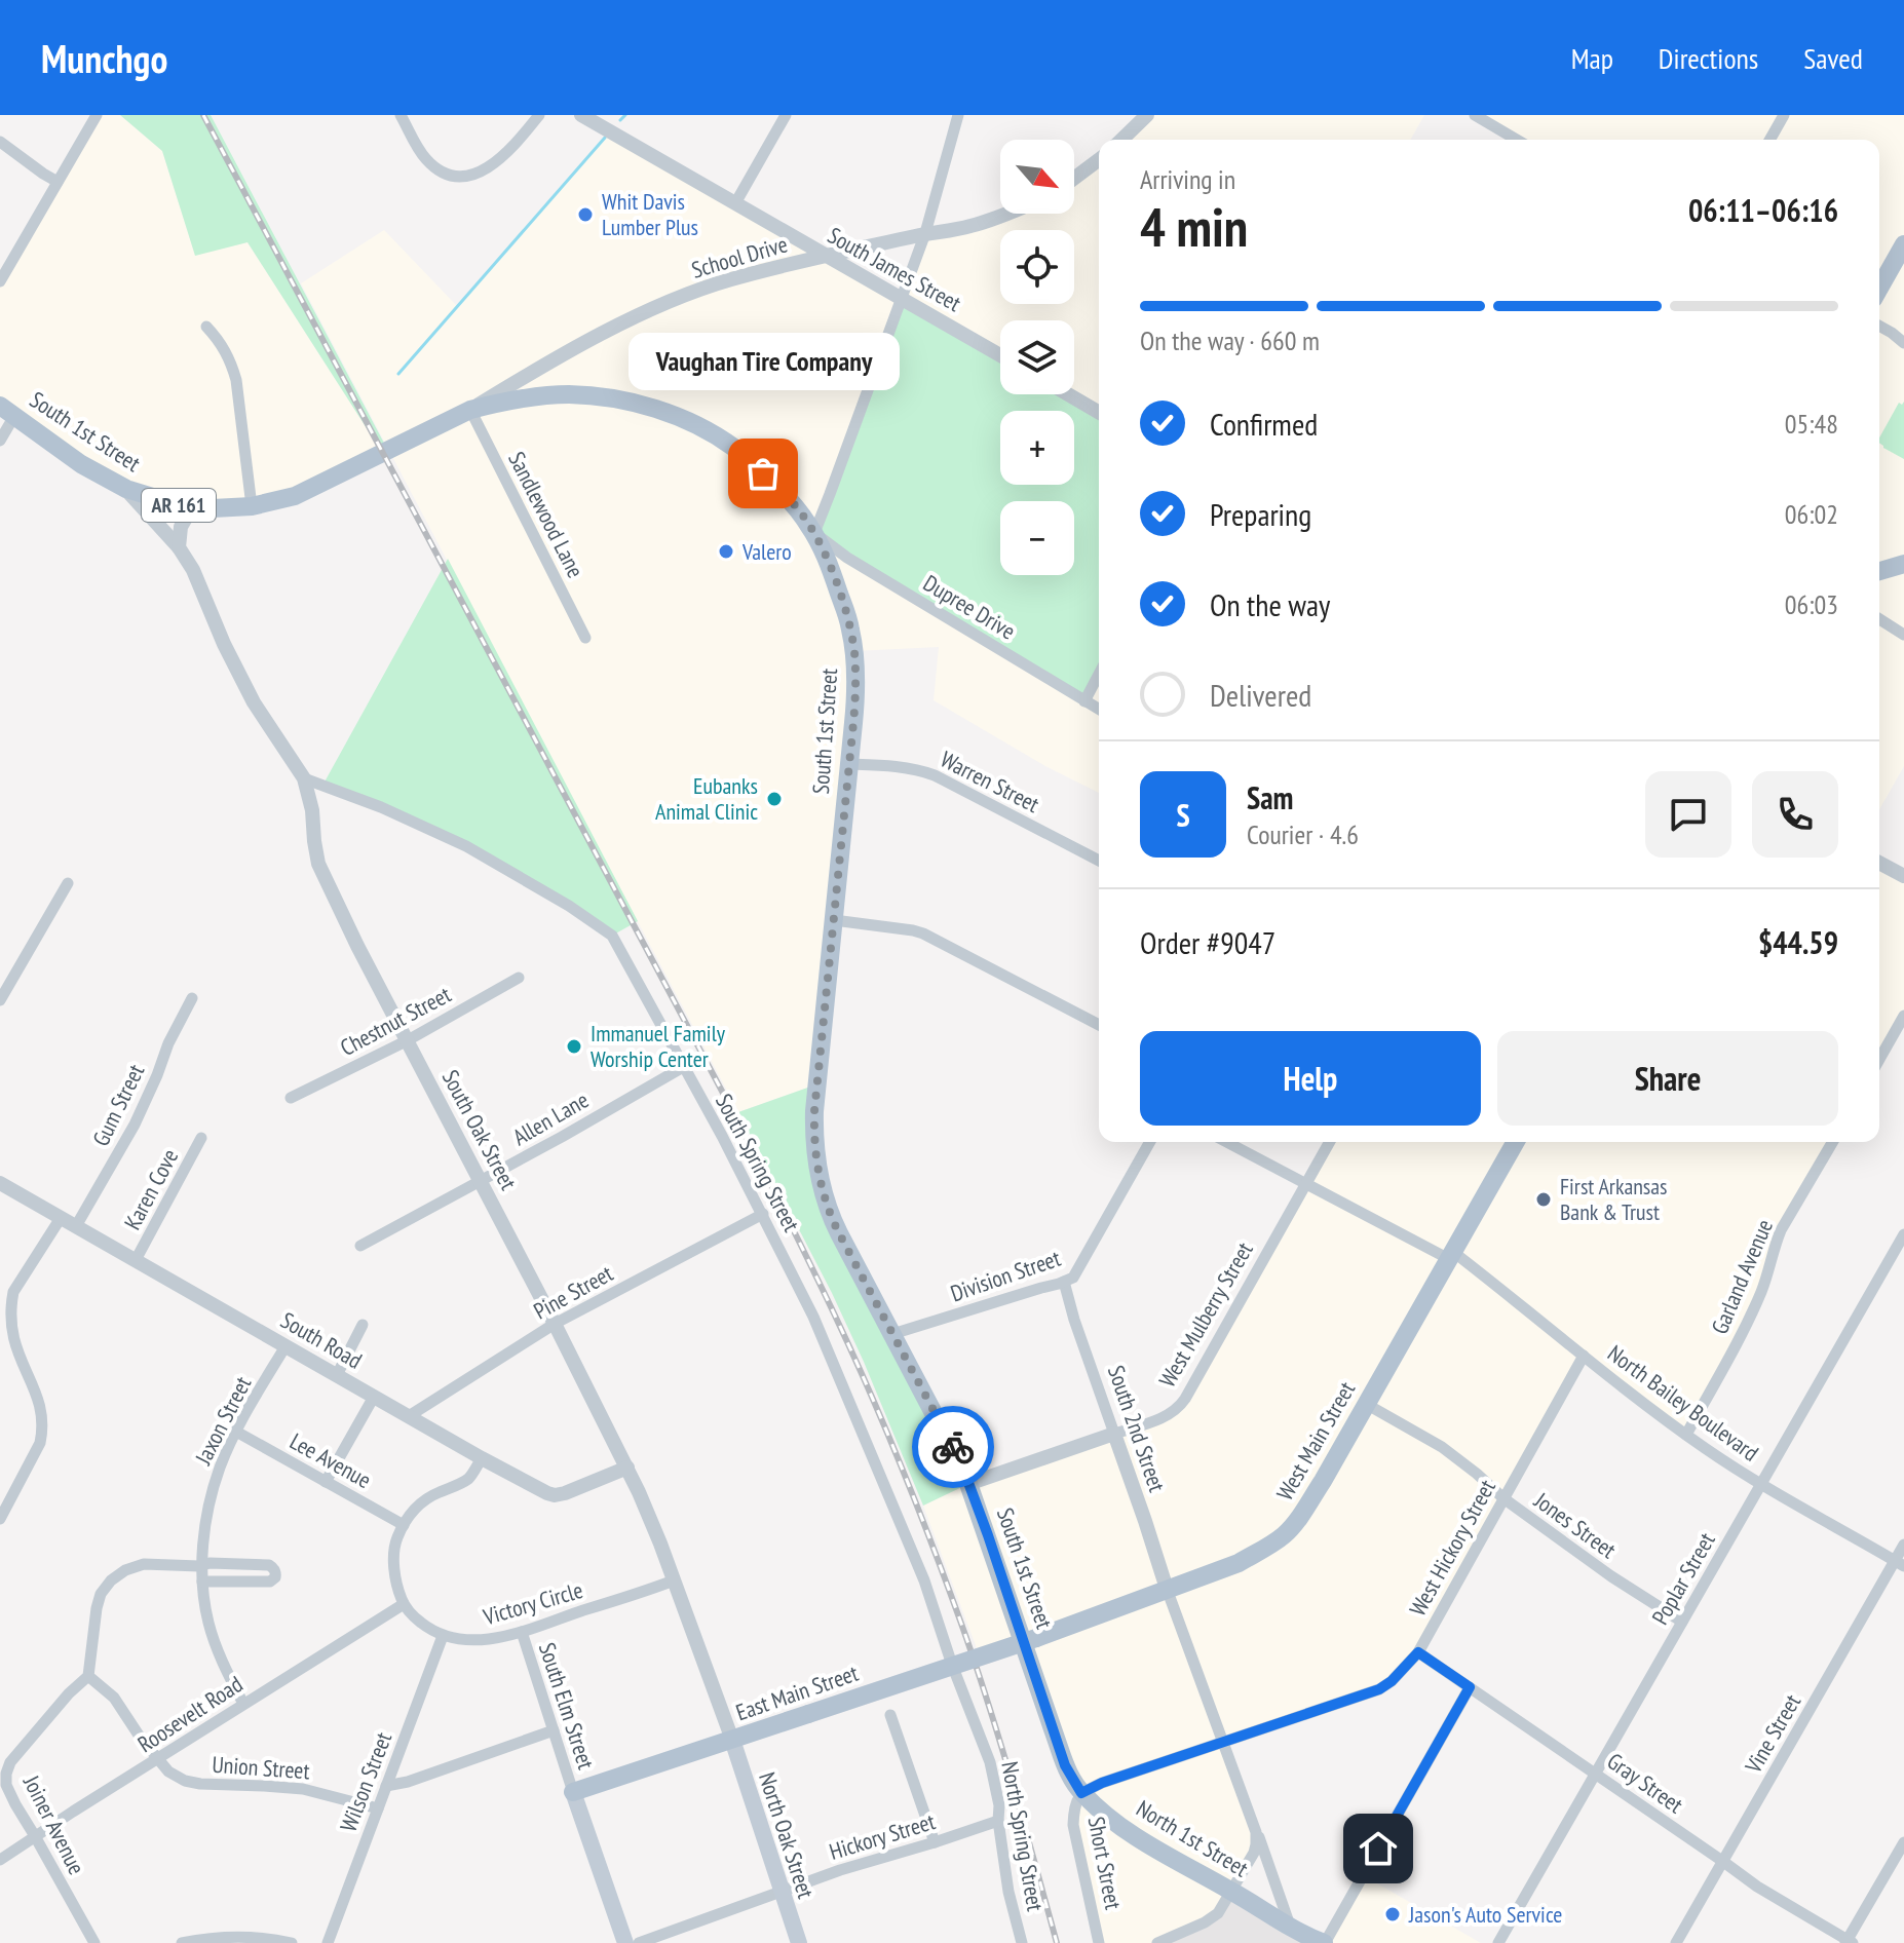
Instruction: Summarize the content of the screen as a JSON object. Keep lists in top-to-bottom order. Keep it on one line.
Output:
{"streets":{"main road":["South 1st Street","AR 161","West Main Street","East Main Street","North Oak Street","North 1st Street"],"street":["School Drive","South James Street","Sandlewood Lane","Dupree Drive","Warren Street","Chestnut Street","Gum Street","Allen Lane","South Oak Street","South Spring Street","Karen Cove","Division Street","Garland Avenue","Pine Street","West Mulberry Street","South Road","North Bailey Boulevard","Jaxon Street","South 2nd Street","Lee Avenue","Jones Street","West Hickory Street","Poplar Street","Victory Circle","South Elm Street","Roosevelt Road","Vine Street","Union Street","Wilson Street","Gray Street","Joiner Avenue","Hickory Street","North Spring Street","Short Street"]},"crossings":[["School Drive","South James Street"],["School Drive","South 1st Street"],["School Drive","Sandlewood Lane"],["South 1st Street","Sandlewood Lane"],["South 1st Street","Dupree Drive"],["South 1st Street","Warren Street"],["South 1st Street","South Oak Street"],["South 1st Street","Division Street"],["South 1st Street","West Mulberry Street"],["South 1st Street","North 1st Street"],["Chestnut Street","South Oak Street"],["Gum Street","South Road"],["Allen Lane","South Oak Street"],["Allen Lane","South Spring Street"],["South Oak Street","South Spring Street"],["South Oak Street","Pine Street"],["South Oak Street","South Road"],["South Oak Street","Victory Circle"],["South Oak Street","East Main Street"],["South Oak Street","North Oak Street"],["South Spring Street","Pine Street"],["South Spring Street","North Spring Street"],["Karen Cove","South Road"],["Division Street","South 2nd Street"],["Garland Avenue","North Bailey Boulevard"],["Pine Street","South Road"],["West Mulberry Street","North Bailey Boulevard"],["West Mulberry Street","South 2nd Street"],["South Road","Jaxon Street"],["North Bailey Boulevard","West Main Street"],["North Bailey Boulevard","West Hickory Street"],["North Bailey Boulevard","Poplar Street"],["North Bailey Boulevard","Vine Street"],["Jaxon Street","Lee Avenue"],["Jaxon Street","Roosevelt Road"],["South 2nd Street","West Main Street"],["West Main Street","Jones Street"],["West Main Street","East Main Street"],["Jones Street","West Hickory Street"],["Jones Street","Poplar Street"],["West Hickory Street","Gray Street"],["West Hickory Street","North 1st Street"],["West Hickory Street","Short Street"],["Poplar Street","Gray Street"],["Victory Circle","South Elm Street"],["Victory Circle","Wilson Street"],["East Main Street","South Elm Street"],["East Main Street","North Oak Street"],["Roosevelt Road","Union Street"],["Roosevelt Road","Joiner Avenue"],["Vine Street","Gray Street"],["Union Street","Wilson Street"],["Union Street","Joiner Avenue"],["North Oak Street","Hickory Street"],["Hickory Street","North Spring Street"],["North 1st Street","Short Street"]],"places":["Whit Davis Lumber Plus","Vaughan Tire Company","Valero","Eubanks Animal Clinic","Immanuel Family Worship Center","First Arkansas Bank & Trust","Jason's Auto Service"],"north":"bottom right","page":{"header":"Munchgo","nav":["Map","Directions","Saved"],"map_buttons":["+","−"],"heading":["4 min","Arriving in","06:11–06:16"],"panel":["Sam","Courier · 4.6","Order #9047","$44.59"],"bar":"On the way · 660 m","bubble":"Vaughan Tire Company","list":[["Confirmed","05:48"],["Preparing","06:02"],["On the way","06:03"],"Delivered"],"round":"S","buttons":["Help","Share"]}}
